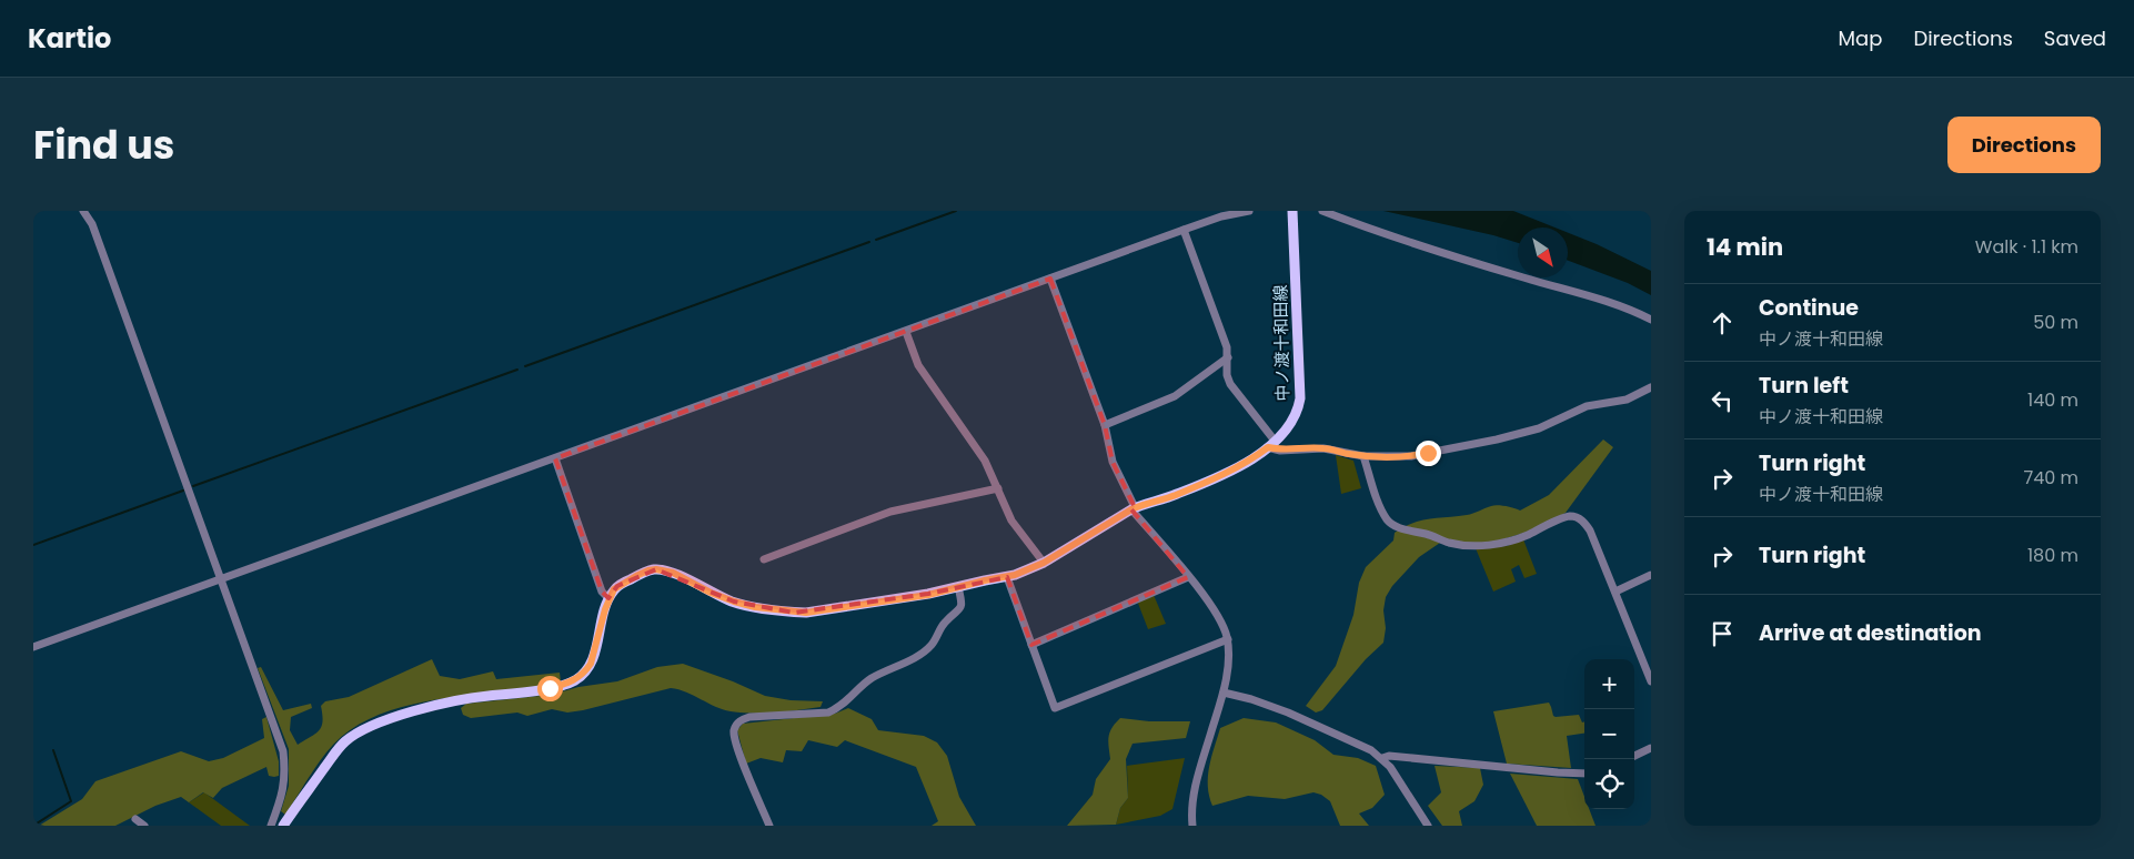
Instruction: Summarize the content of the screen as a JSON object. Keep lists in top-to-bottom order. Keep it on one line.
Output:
{"streets":{"main road":["中ノ渡十和田線"]},"north":"bottom right","page":{"header":"Kartio","nav":["Map","Directions","Saved"],"title":"Find us","buttons":"Directions","heading":["14 min","Walk · 1.1 km"],"list":[["Continue","中ノ渡十和田線","50 m"],["Turn left","中ノ渡十和田線","140 m"],["Turn right","中ノ渡十和田線","740 m"],["Turn right","180 m"],"Arrive at destination"],"map_buttons":["+","−"]}}
